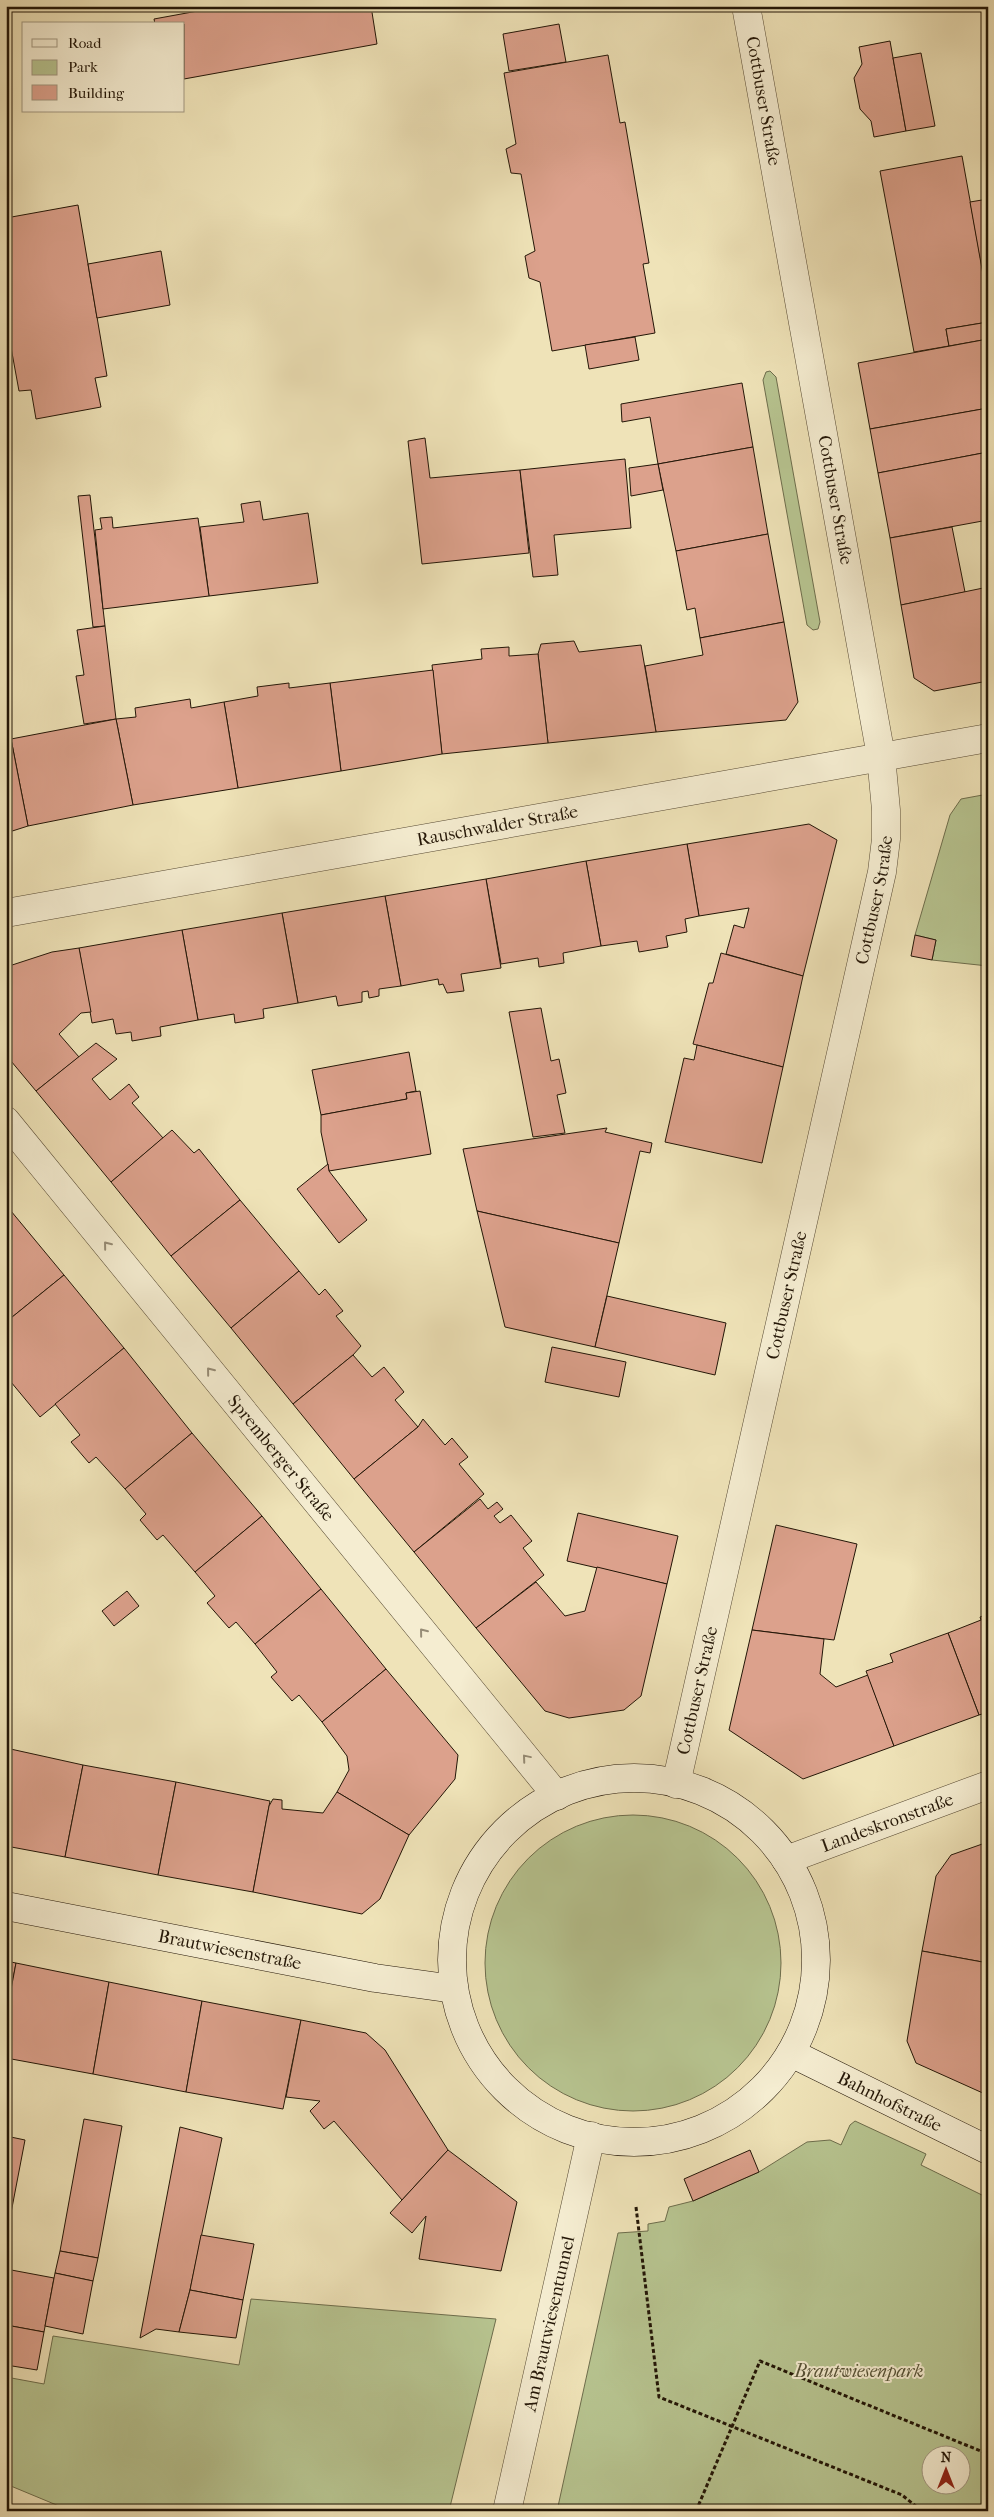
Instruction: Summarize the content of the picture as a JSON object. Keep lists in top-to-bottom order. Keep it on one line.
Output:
{"streets":{"street":["Cottbuser Straße","Rauschwalder Straße","Spremberger Straße","Landeskronstraße","Brautwiesenstraße","Bahnhofstraße","Am Brautwiesentunnel"]},"crossings":[["Cottbuser Straße","Rauschwalder Straße"]],"one_way":["Spremberger Straße"],"parks":["Brautwiesenpark"],"legend":["Road","Park","Building"],"north":"top"}
